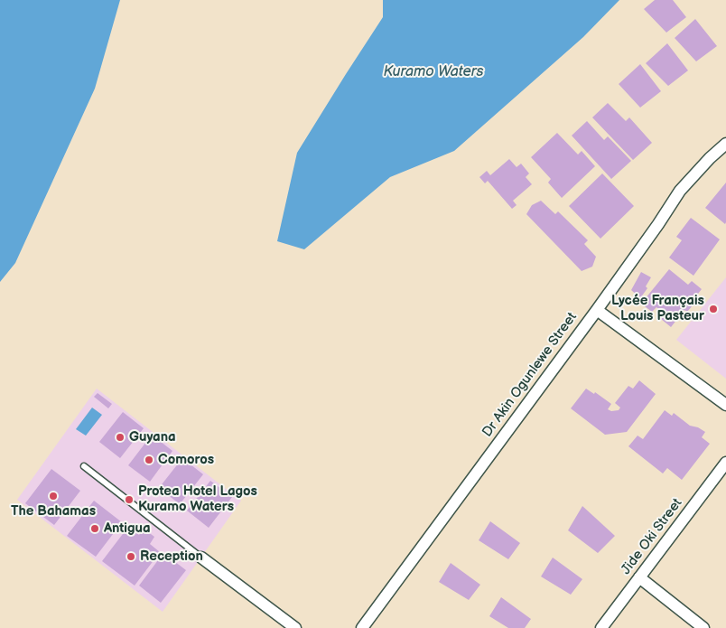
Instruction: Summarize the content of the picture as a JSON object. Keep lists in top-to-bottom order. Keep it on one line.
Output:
{"streets":{"street":["Dr Akin Ogunlewe Street","Jide Oki Street"]},"water":["Kuramo Waters"],"places":["Lycée Français Louis Pasteur","Guyana","Comoros","The Bahamas","Protea Hotel Lagos Kuramo Waters","Antigua","Reception"]}
